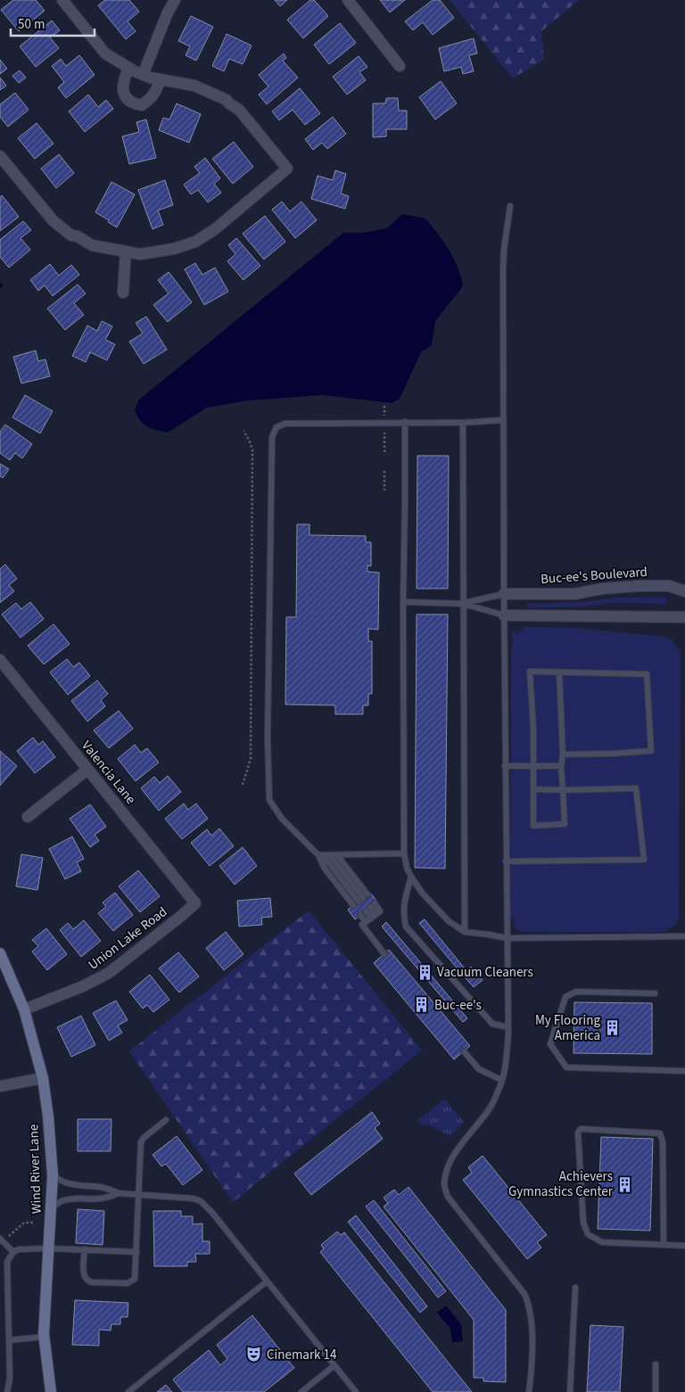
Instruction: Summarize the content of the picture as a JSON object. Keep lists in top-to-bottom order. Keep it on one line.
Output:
{"streets":{"street":["Buc-ee's Boulevard","Valencia Lane","Union Lake Road","Wind River Lane"]},"crossings":[["Valencia Lane","Union Lake Road"],["Union Lake Road","Wind River Lane"]],"places":{"building":["Vacuum Cleaners","Buc-ee's","My Flooring America","Achievers Gymnastics Center"],"theatre":["Cinemark 14"]},"scale_bar":"50 m"}
